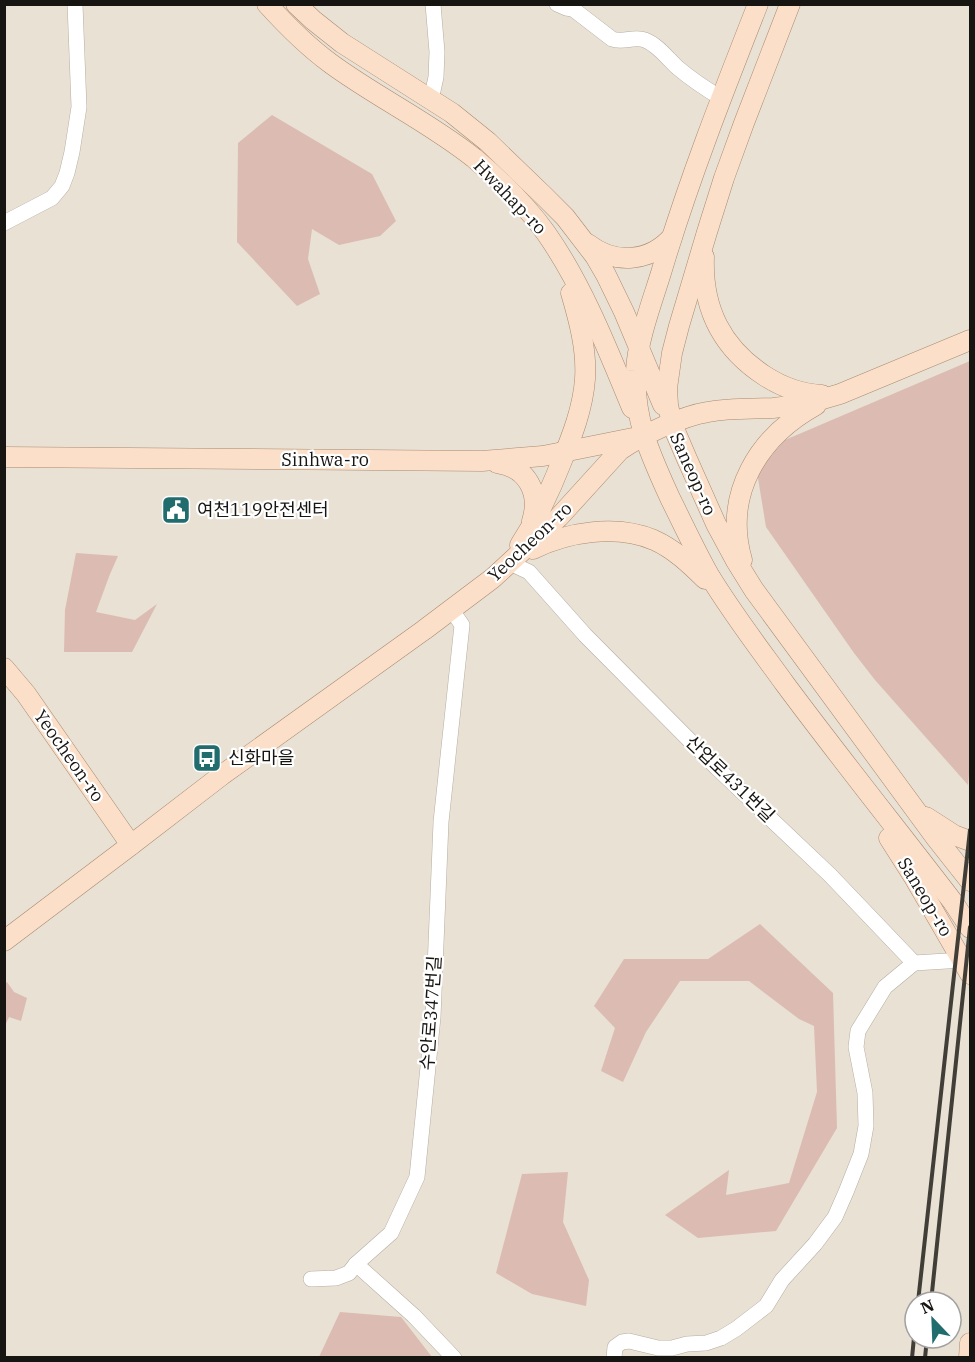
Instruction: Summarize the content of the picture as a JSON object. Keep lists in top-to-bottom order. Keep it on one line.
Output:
{"streets":{"main road":["Hwahap-ro","Sinhwa-ro","Saneop-ro","Yeocheon-ro"],"street":["산업로431번길","수안로347번길"]},"crossings":[["Hwahap-ro","Sinhwa-ro"],["Hwahap-ro","Saneop-ro"],["Hwahap-ro","Yeocheon-ro"],["Sinhwa-ro","Saneop-ro"],["Sinhwa-ro","Yeocheon-ro"],["Saneop-ro","Yeocheon-ro"],["Yeocheon-ro","산업로431번길"],["Yeocheon-ro","수안로347번길"]],"places":{"public building":["여천119안전센터"],"bus stop":["신화마을"]},"north":"top left"}
